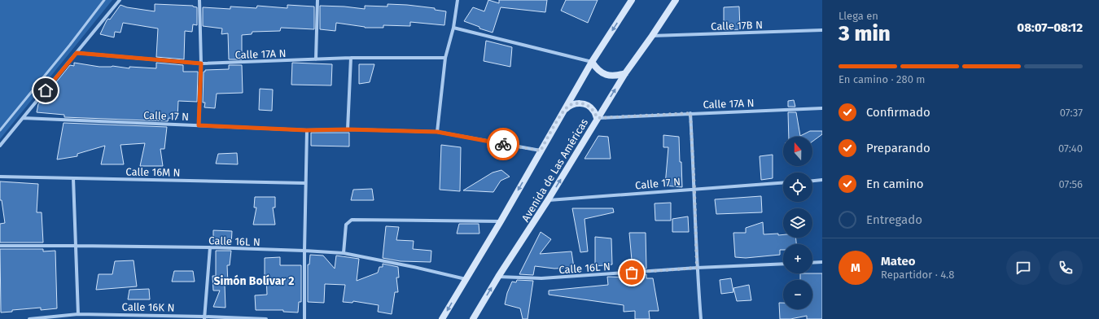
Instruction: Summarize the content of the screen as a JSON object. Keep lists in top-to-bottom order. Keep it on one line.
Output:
{"streets":{"main road":["Avenida de Las Américas"],"street":["Calle 17B N","Calle 17A N","Calle 17 N","Calle 16M N","Calle 16L N","Calle 16K N"]},"crossings":[["Calle 17B N","Avenida de Las Américas"],["Calle 17A N","Avenida de Las Américas"],["Calle 17 N","Avenida de Las Américas"],["Avenida de Las Américas","Calle 16L N"]],"districts":["Simón Bolívar 2"],"north":"top","page":{"heading":["3 min","Llega en","08:07–08:12"],"panel":["Mateo","Repartidor · 4.8"],"bar":"En camino · 280 m","list":[["Confirmado","07:37"],["Preparando","07:40"],["En camino","07:56"],"Entregado"],"map_buttons":["+","−"],"round":"M"}}
